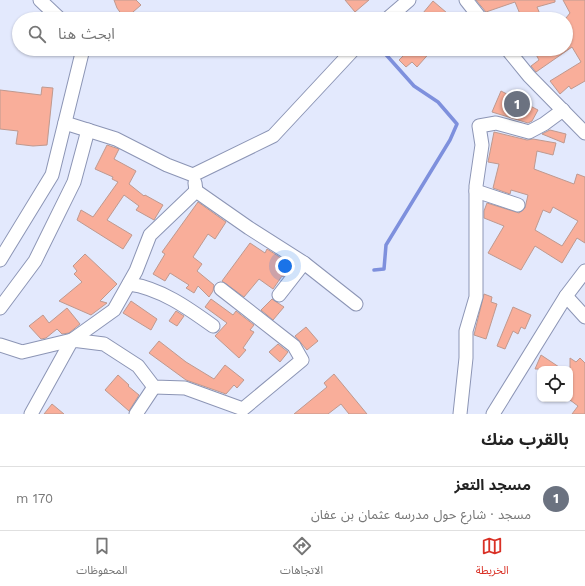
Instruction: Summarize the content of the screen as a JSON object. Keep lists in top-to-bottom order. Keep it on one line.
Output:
{"page":{"search":"ابحث هنا","pins":"1","heading":"بالقرب منك","list":[{"mark":"1","name":"مسجد التعز","note":"مسجد · شارع حول مدرسه عثمان بن عفان","value":"170 m"}],"nav":["الخريطة","الاتجاهات","المحفوظات"]}}
